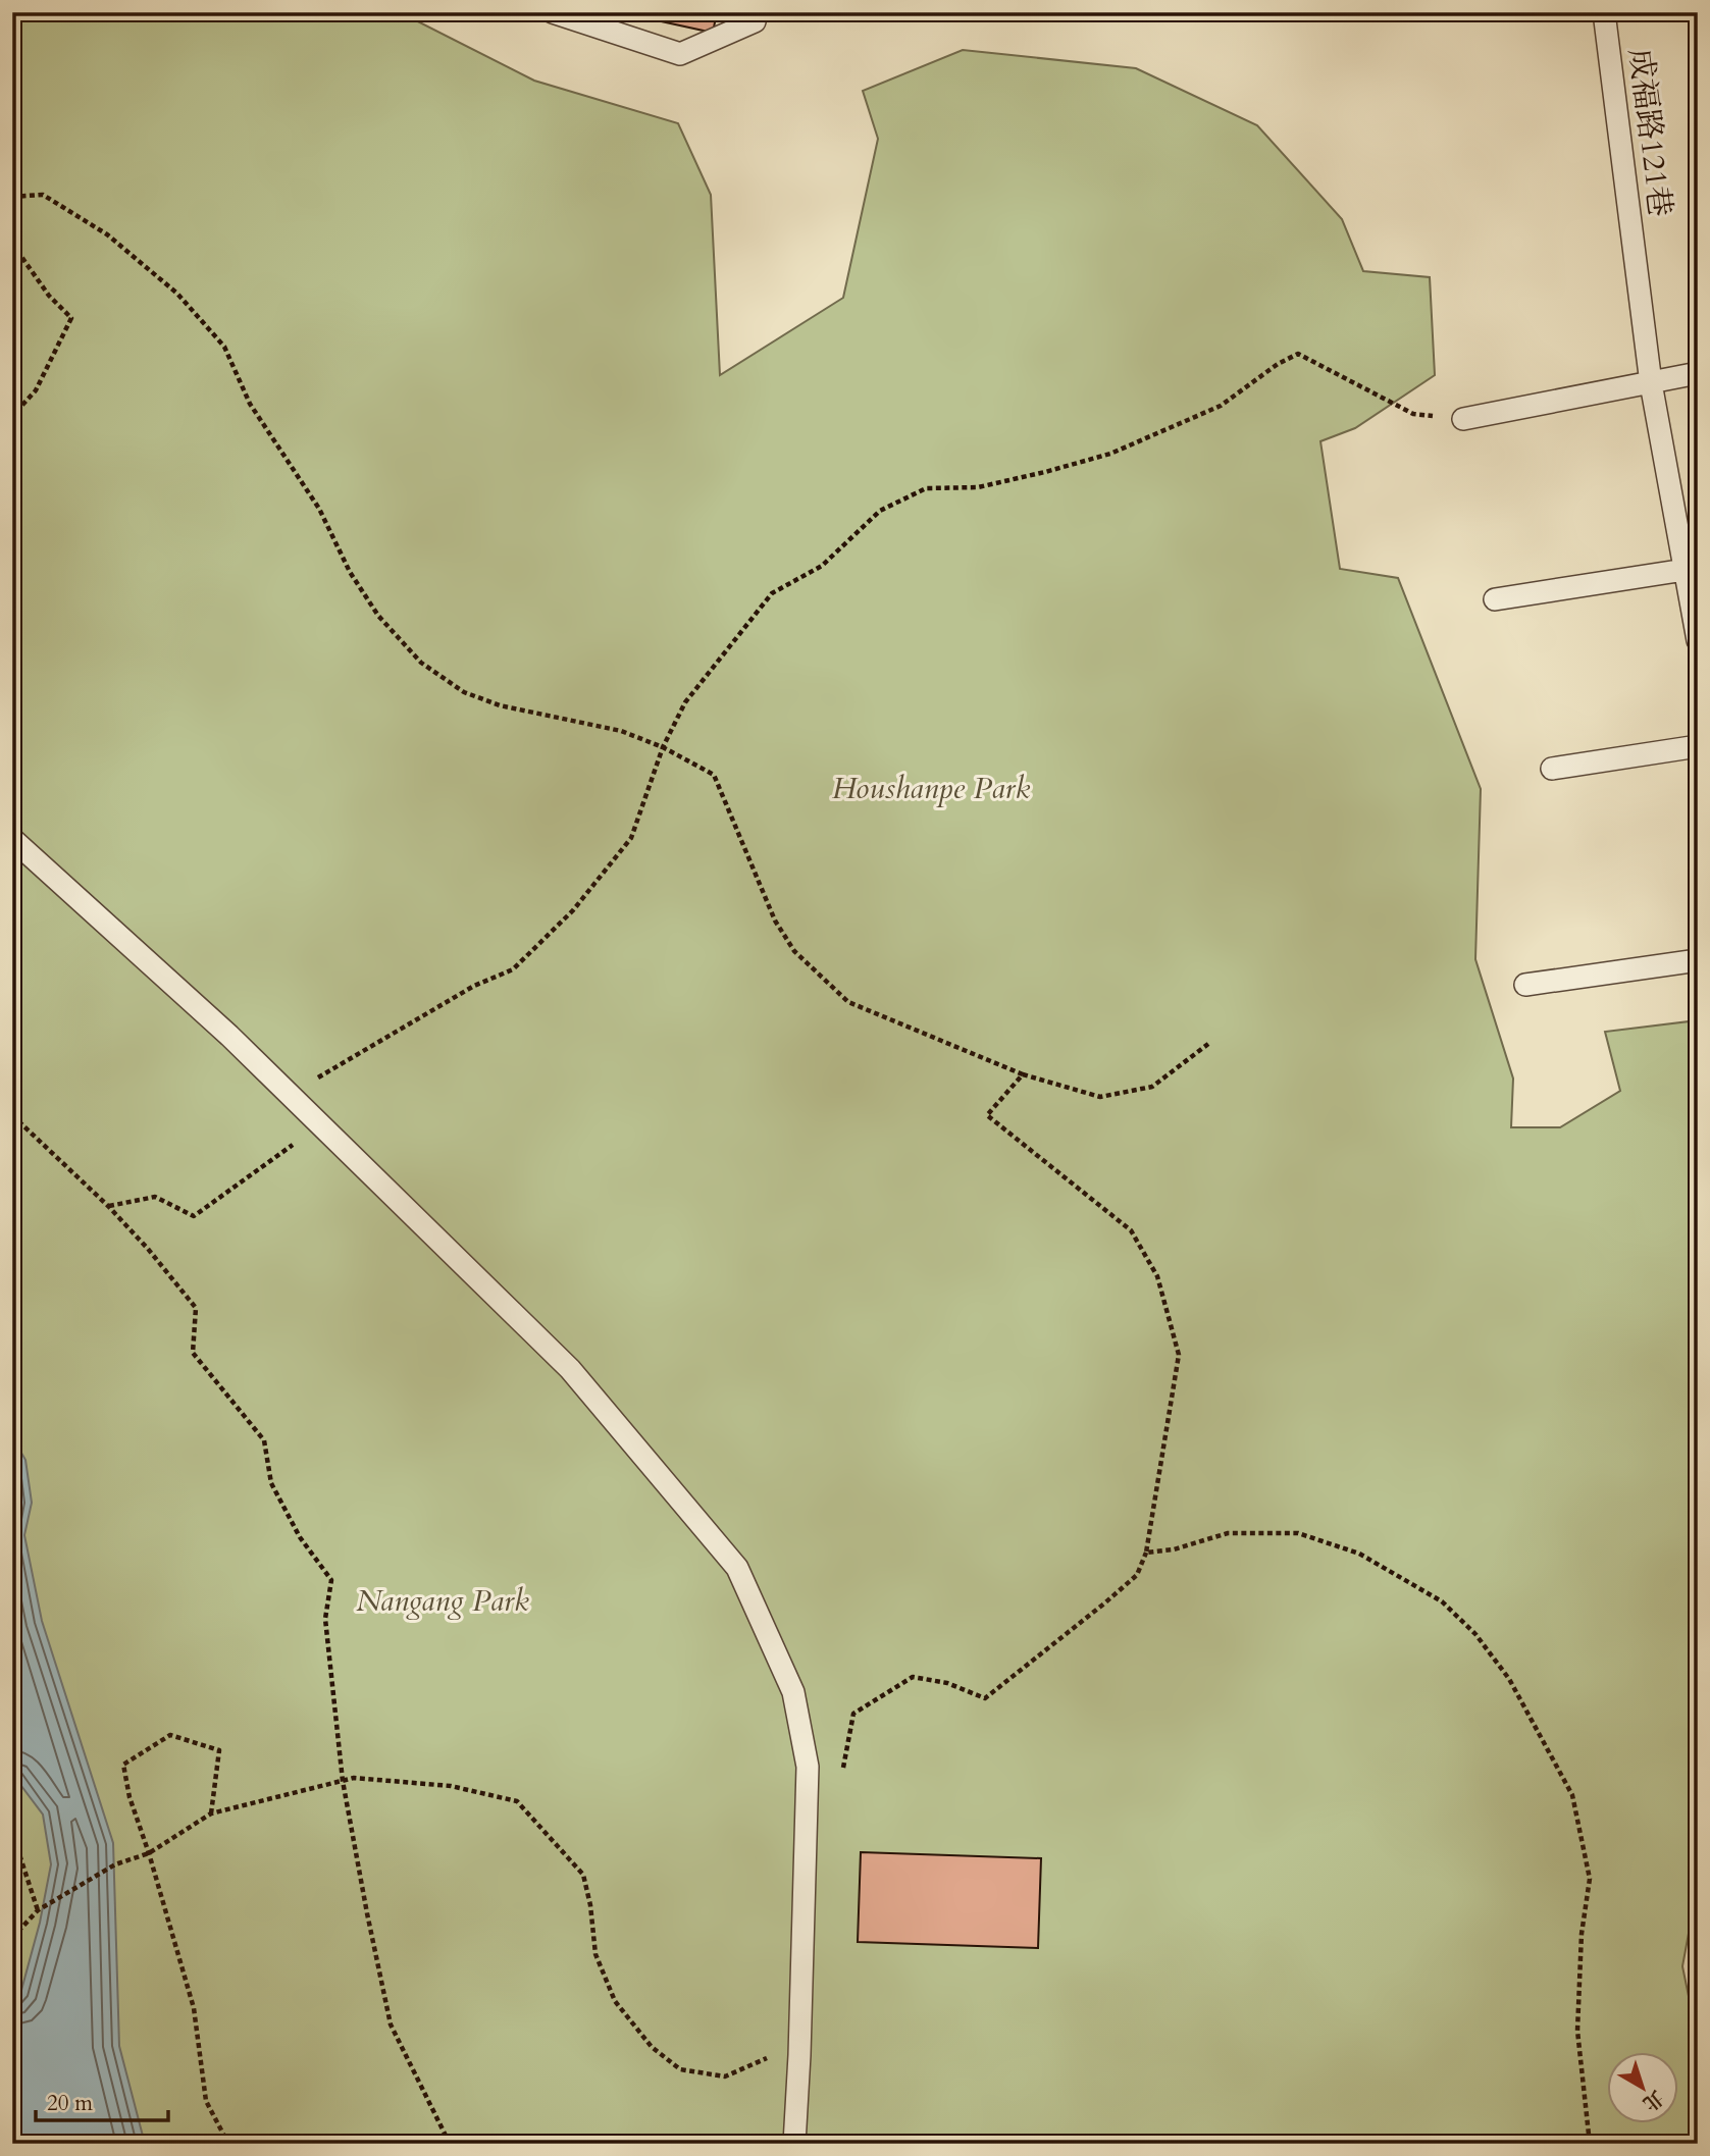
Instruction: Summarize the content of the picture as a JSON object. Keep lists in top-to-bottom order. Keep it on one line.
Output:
{"streets":{"lane":["成福路121巷"]},"parks":["Houshanpe Park","Nangang Park"],"scale_bar":"20 m","north":"bottom right"}
